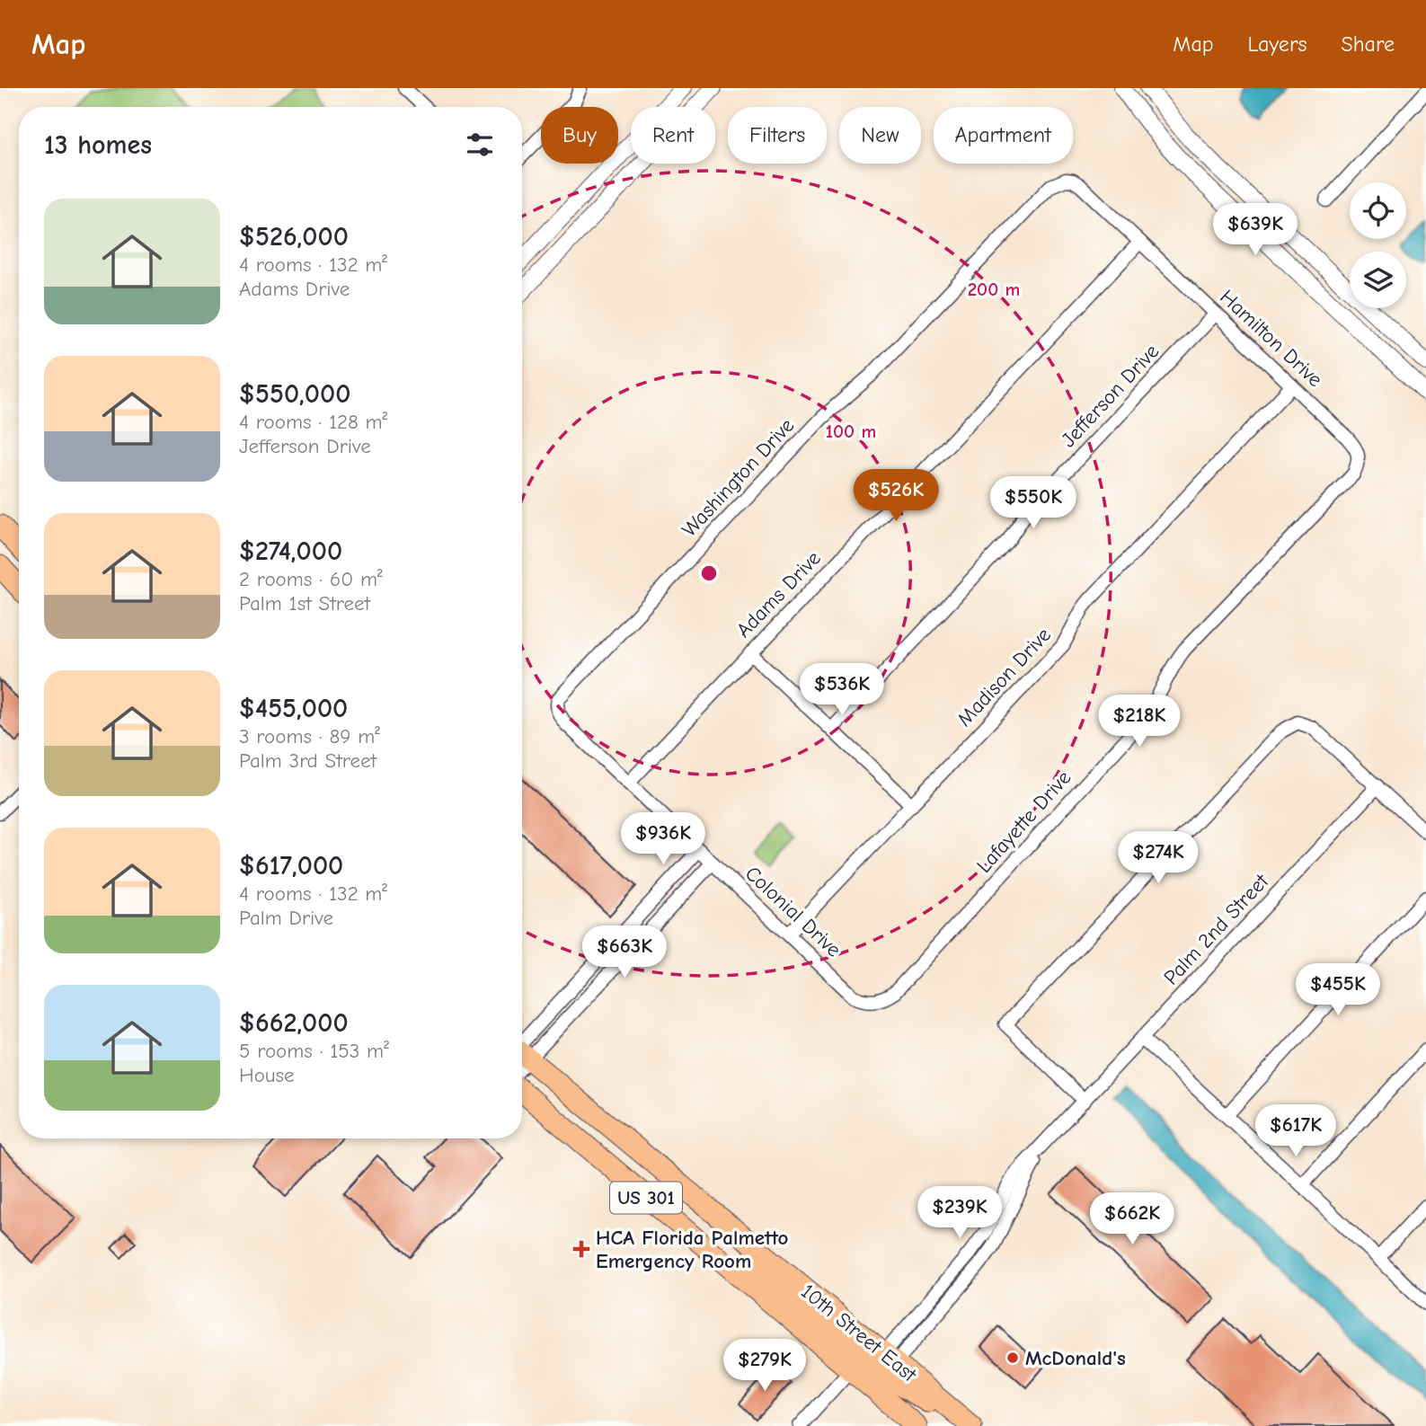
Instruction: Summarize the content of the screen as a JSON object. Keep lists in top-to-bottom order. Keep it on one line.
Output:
{"streets":{"main road":["US 301","10th Street East"],"street":["Hamilton Drive","Jefferson Drive","Washington Drive","Adams Drive","Madison Drive","Lafayette Drive","Colonial Drive","Palm 2nd Street"]},"crossings":[["Hamilton Drive","Jefferson Drive"],["Hamilton Drive","Washington Drive"],["Hamilton Drive","Adams Drive"],["Hamilton Drive","Madison Drive"],["Hamilton Drive","Lafayette Drive"],["Washington Drive","Colonial Drive"],["Adams Drive","Colonial Drive"],["Madison Drive","Colonial Drive"],["Lafayette Drive","Colonial Drive"],["Palm 2nd Street","10th Street East"]],"places":{"health":["HCA Florida Palmetto Emergency Room"],"other":["McDonald's"]},"page":{"header":"Map","nav":["Map","Layers","Share"],"chip":["Buy","Rent","Filters","New","Apartment"],"heading":"13 homes","list":[{"name":"$526,000","note":"4 rooms · 132 m² · Adams Drive"},{"name":"$550,000","note":"4 rooms · 128 m² · Jefferson Drive"},{"name":"$274,000","note":"2 rooms · 60 m² · Palm 1st Street"},{"name":"$455,000","note":"3 rooms · 89 m² · Palm 3rd Street"},{"name":"$617,000","note":"4 rooms · 132 m² · Palm Drive"},{"name":"$662,000","note":"5 rooms · 153 m² · House"}],"price":["$639K","$526K","$550K","$536K","$218K","$936K","$274K","$663K","$455K","$617K","$239K","$662K","$279K"]},"rings":["200 m","100 m"]}
